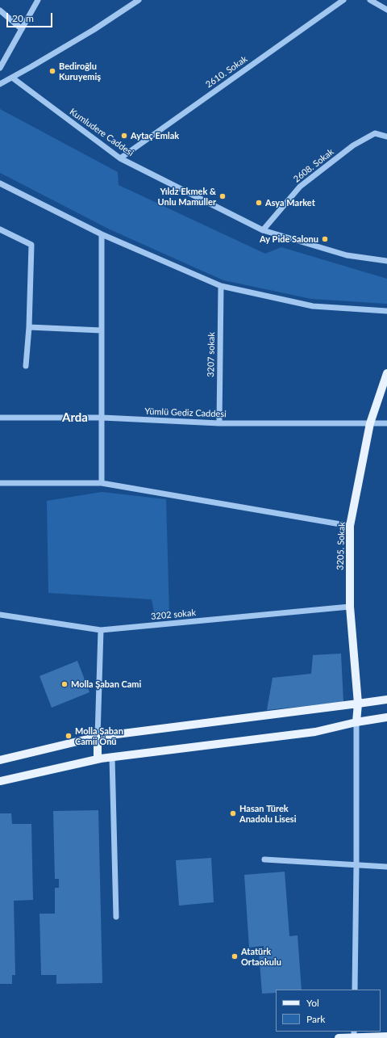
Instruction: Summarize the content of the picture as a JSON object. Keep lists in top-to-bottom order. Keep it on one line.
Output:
{"streets":{"main road":["3205. Sokak"],"street":["2610. Sokak","Kumludere Caddesi","2608. Sokak","3207 sokak","Yümlü Gediz Caddesi","3202 sokak"]},"crossings":[["2610. Sokak","Kumludere Caddesi"],["Kumludere Caddesi","2608. Sokak"],["3207 sokak","Yümlü Gediz Caddesi"],["Yümlü Gediz Caddesi","3205. Sokak"],["3205. Sokak","3202 sokak"]],"districts":["Arda"],"places":["Bediroğlu Kuruyemiş","Aytaç Emlak","Yıldz Ekmek & Unlu Mamuller","Asya Market","Ay Pide Salonu","Molla Şaban Cami","Molla Şaban Camii Önü","Hasan Türek Anadolu Lisesi","Atatürk Ortaokulu"],"legend":["Yol","Park"],"scale_bar":"20 m"}
